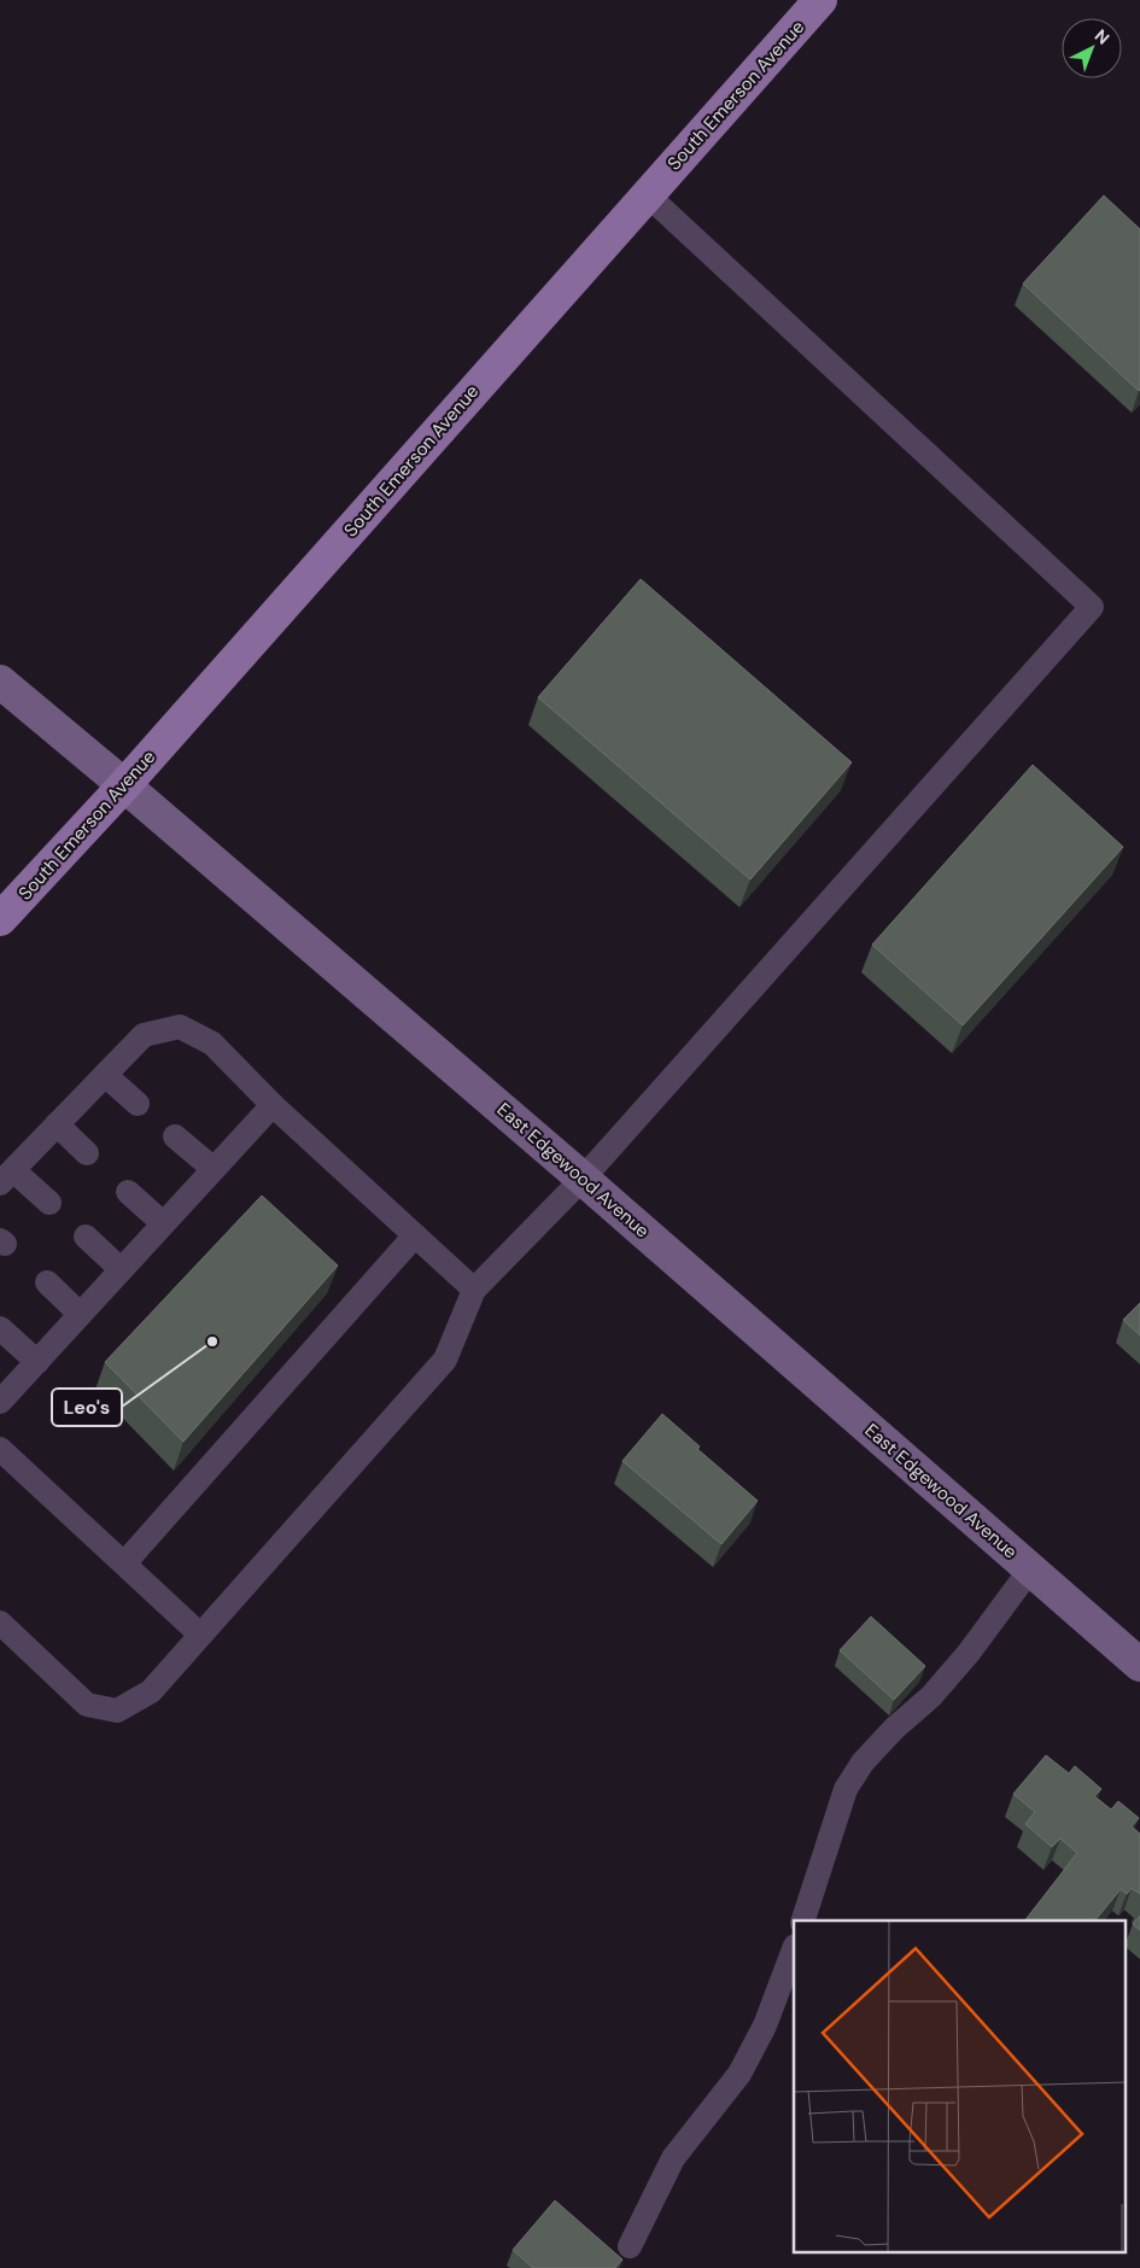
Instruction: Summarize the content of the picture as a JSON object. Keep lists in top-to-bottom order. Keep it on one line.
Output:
{"streets":{"main road":["South Emerson Avenue","East Edgewood Avenue"]},"crossings":[["South Emerson Avenue","East Edgewood Avenue"]],"places":["Leo's"],"north":"top right"}
